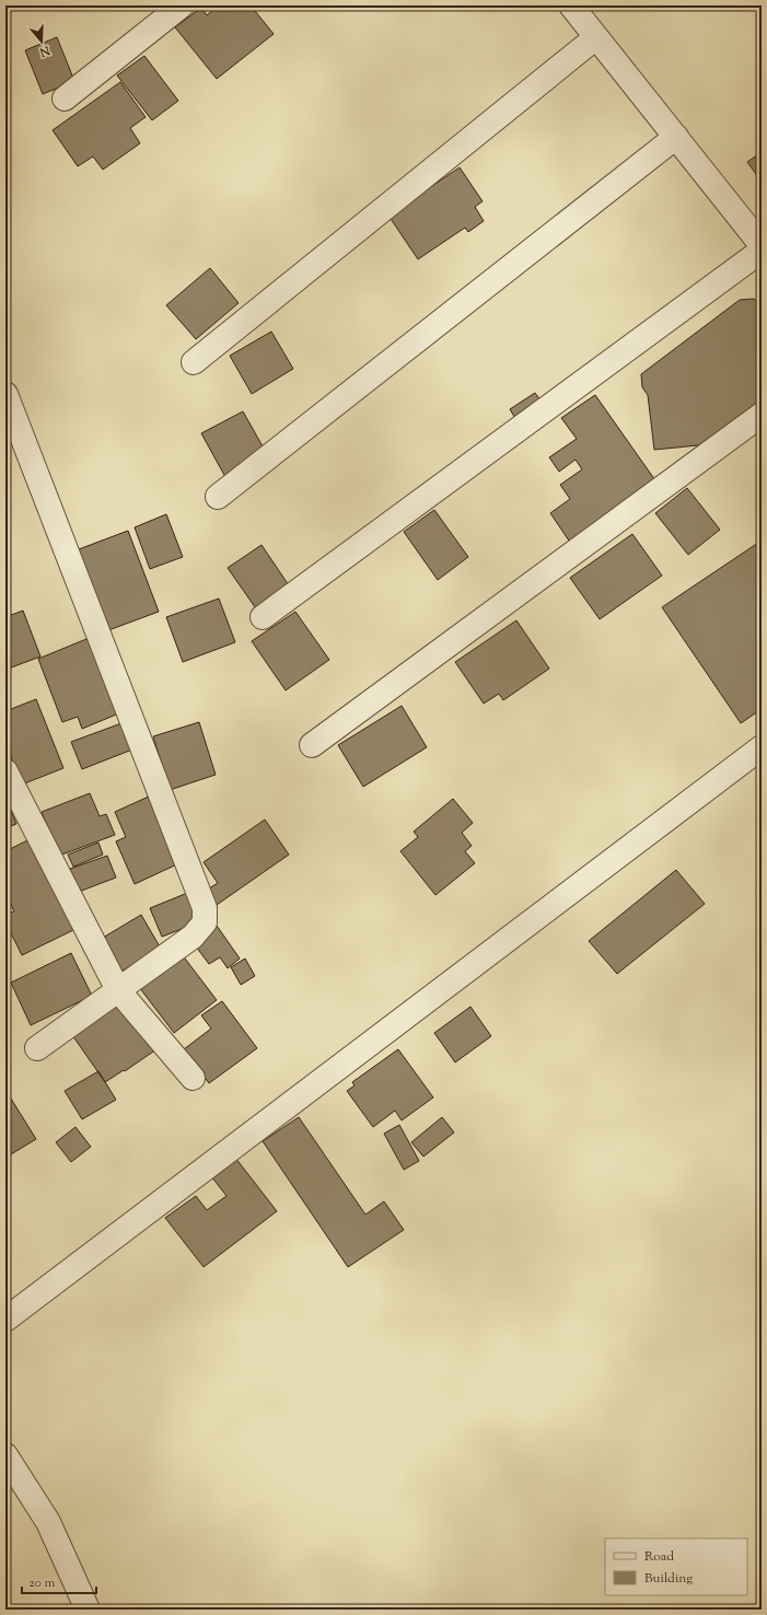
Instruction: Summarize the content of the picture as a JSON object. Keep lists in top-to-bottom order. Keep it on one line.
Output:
{"legend":["Road","Building"],"scale_bar":"20 m","north":"bottom"}
